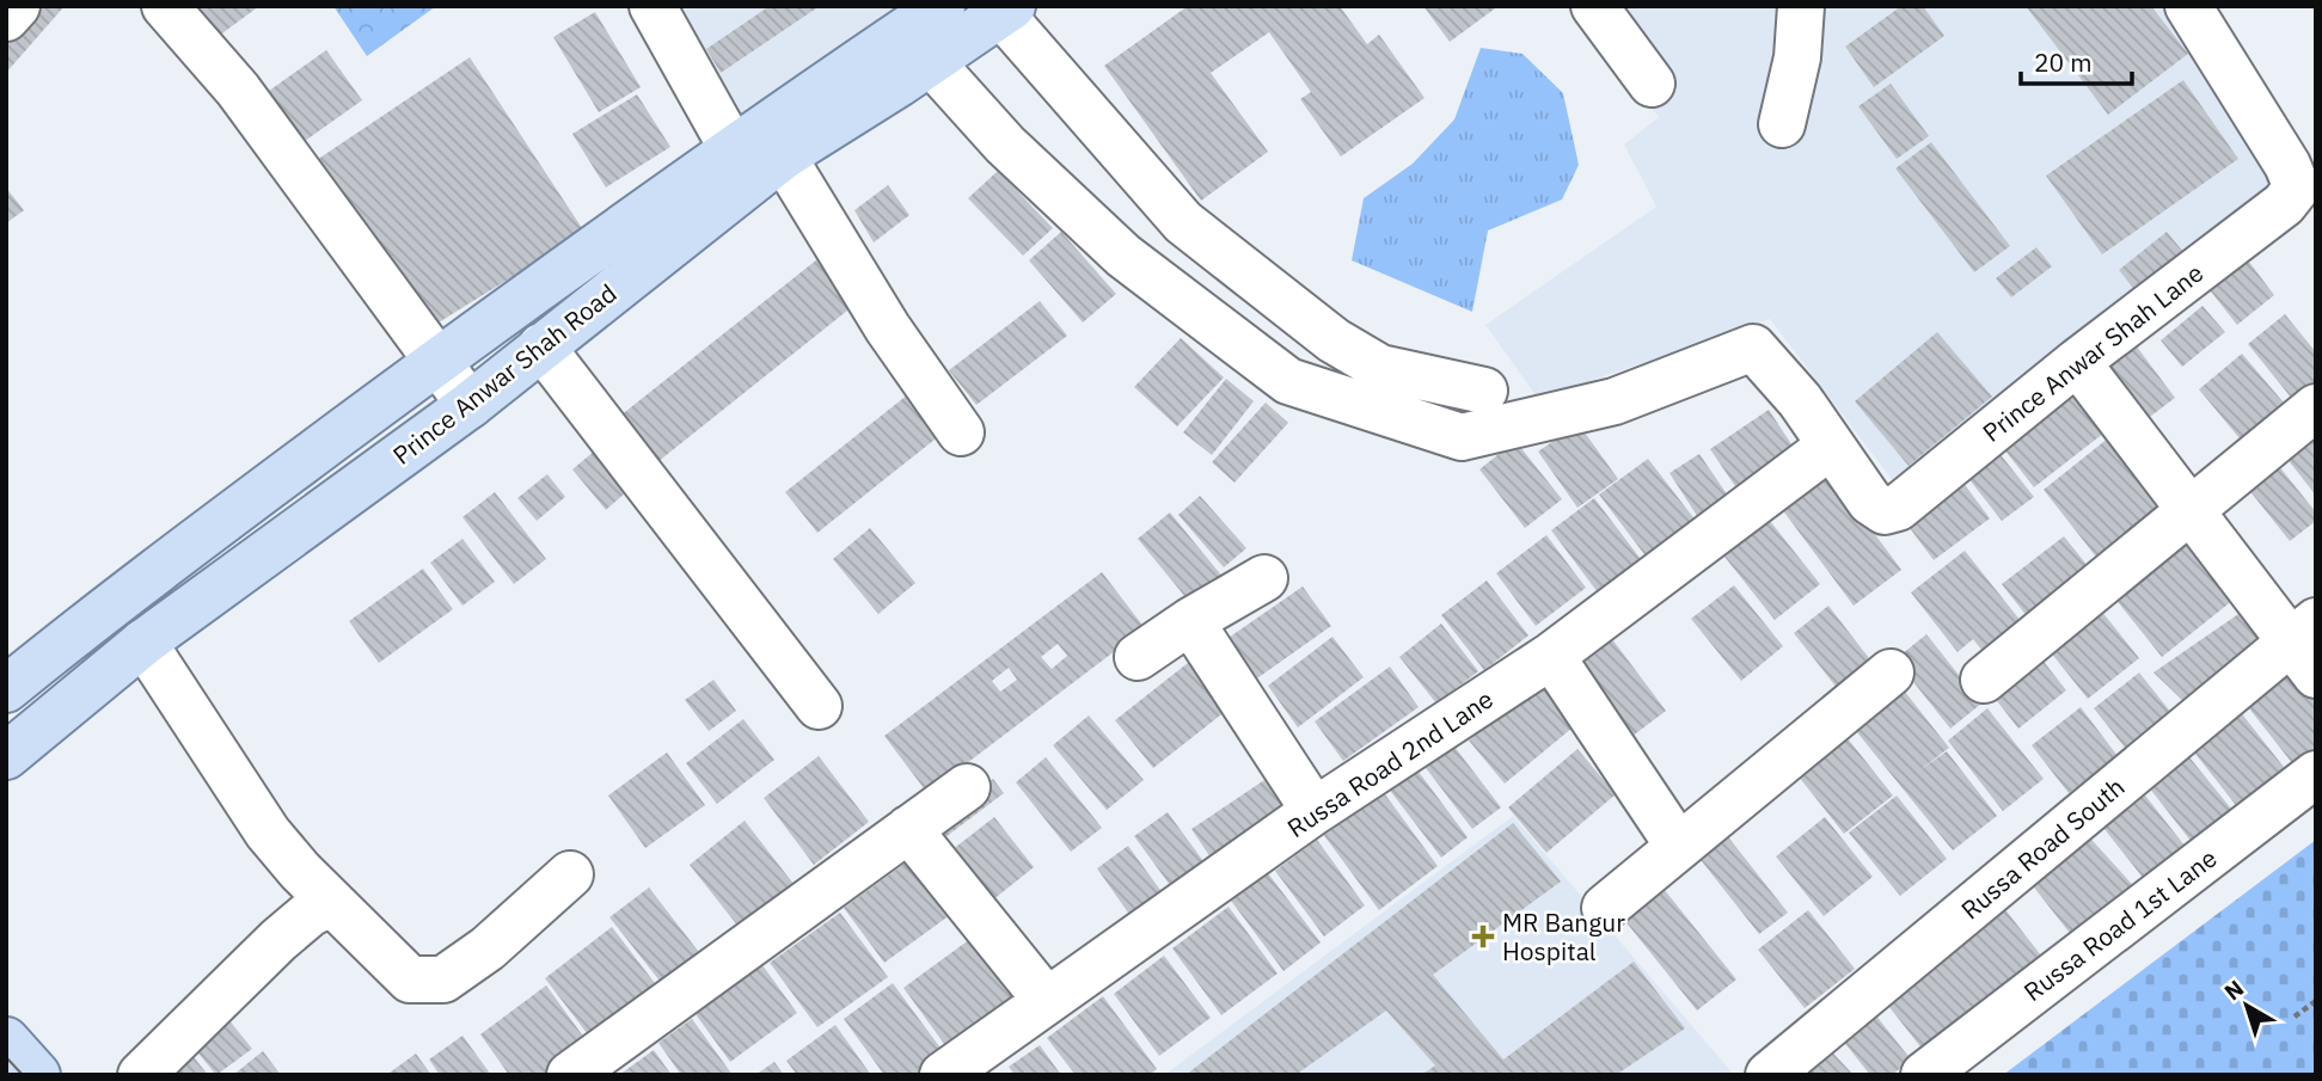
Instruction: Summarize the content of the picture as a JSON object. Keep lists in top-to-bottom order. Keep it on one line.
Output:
{"streets":{"main road":["Prince Anwar Shah Road"],"street":["Prince Anwar Shah Lane","Russa Road 2nd Lane","Russa Road South","Russa Road 1st Lane"]},"crossings":[["Prince Anwar Shah Lane","Prince Anwar Shah Road"],["Prince Anwar Shah Lane","Russa Road 2nd Lane"]],"places":{"health":["MR Bangur Hospital"]},"scale_bar":"20 m","north":"top left"}
